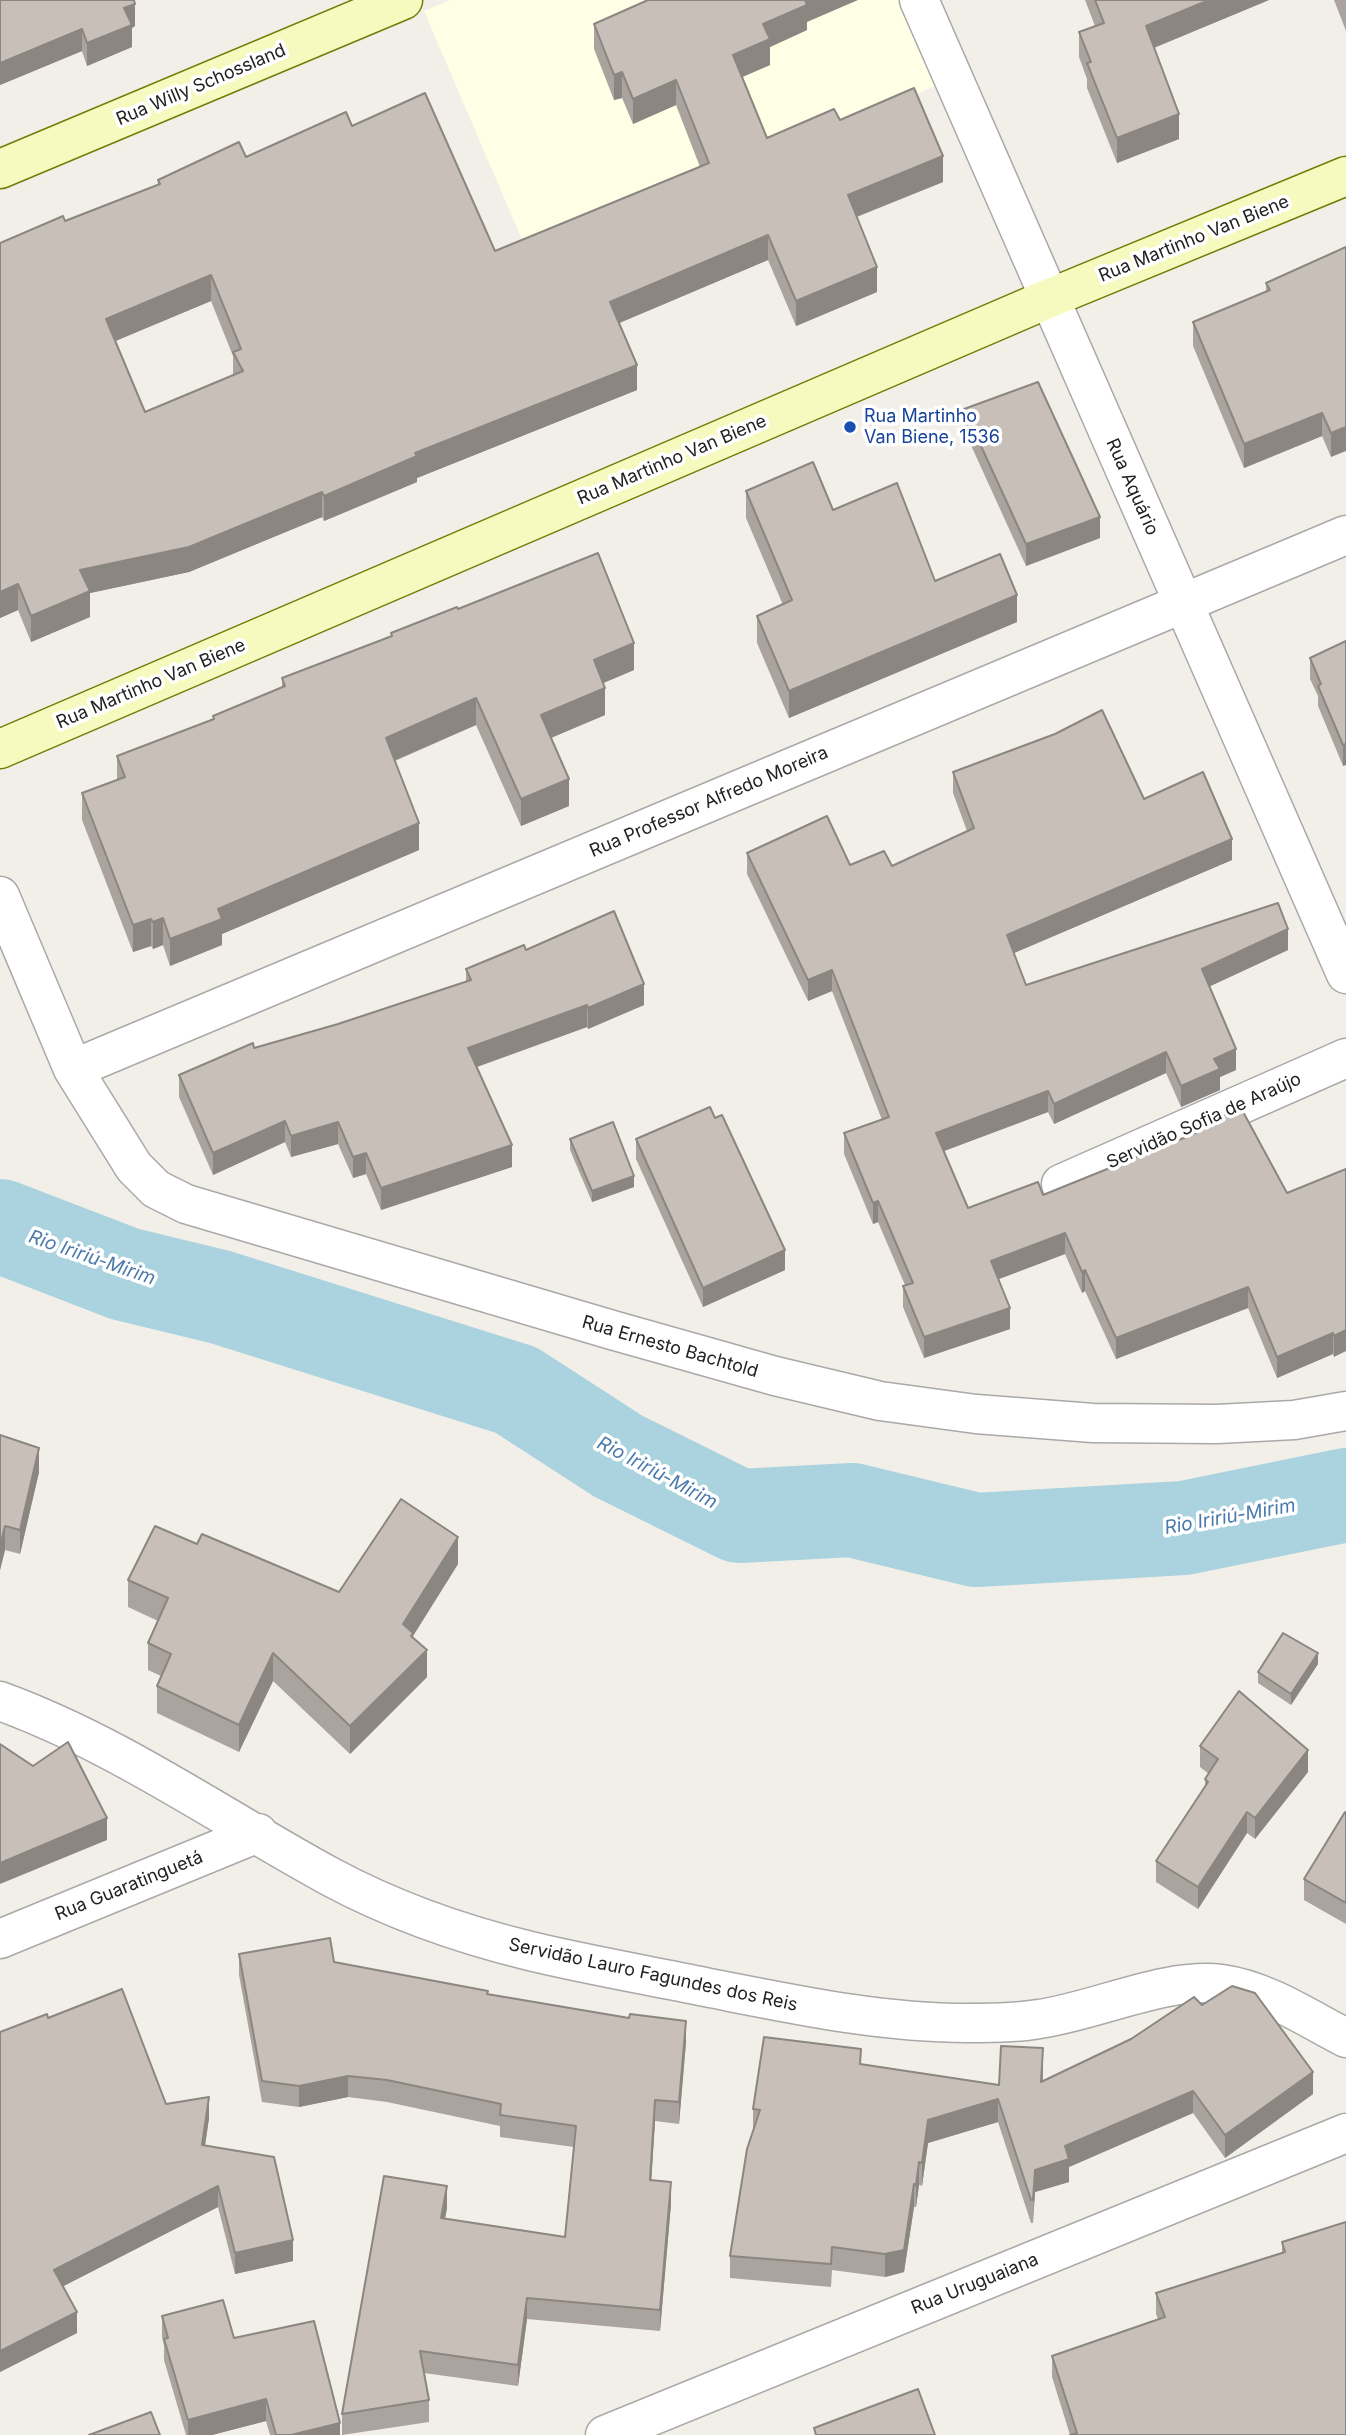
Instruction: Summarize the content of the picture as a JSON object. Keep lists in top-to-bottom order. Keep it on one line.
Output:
{"streets":{"street":["Rua Willy Schossland","Rua Martinho Van Biene","Rua Aquário","Rua Professor Alfredo Moreira","Servidão Sofia de Araújo","Rua Ernesto Bachtold","Rua Guaratinguetá","Servidão Lauro Fagundes dos Reis","Rua Uruguaiana"]},"crossings":[["Rua Martinho Van Biene","Rua Aquário"],["Rua Aquário","Rua Professor Alfredo Moreira"],["Rua Professor Alfredo Moreira","Rua Ernesto Bachtold"],["Rua Guaratinguetá","Servidão Lauro Fagundes dos Reis"]],"water":["Rio Iririú-Mirim"],"places":["Rua Martinho Van Biene, 1536"]}
